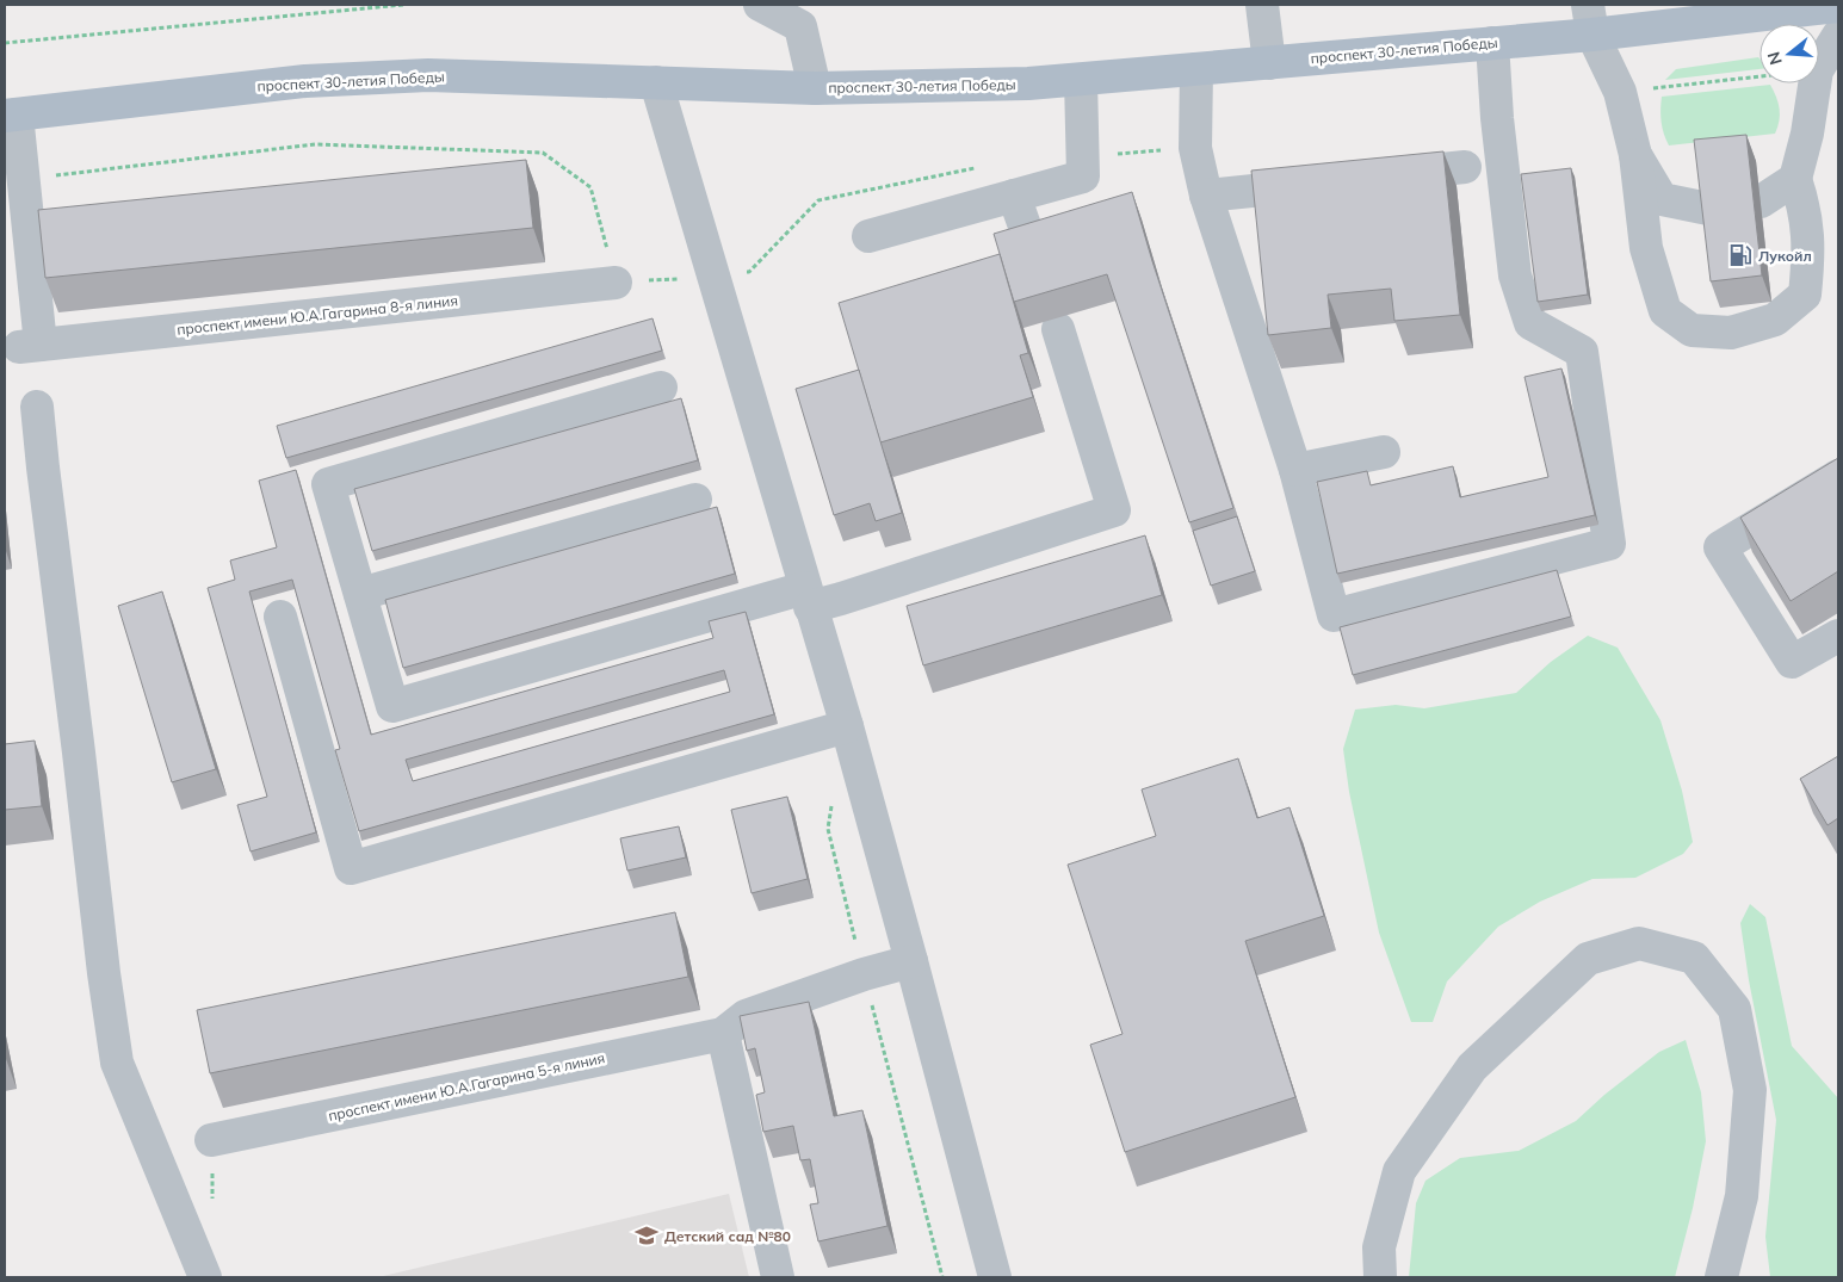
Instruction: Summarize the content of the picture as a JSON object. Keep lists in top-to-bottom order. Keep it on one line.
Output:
{"streets":{"main road":["проспект 30-летия Победы"],"street":["проспект имени Ю.А.Гагарина 8-я линия","проспект имени Ю.А.Гагарина 5-я линия"]},"places":{"fuel station":["Лукойл"],"school or university":["Детский сад №80"]},"north":"left"}
